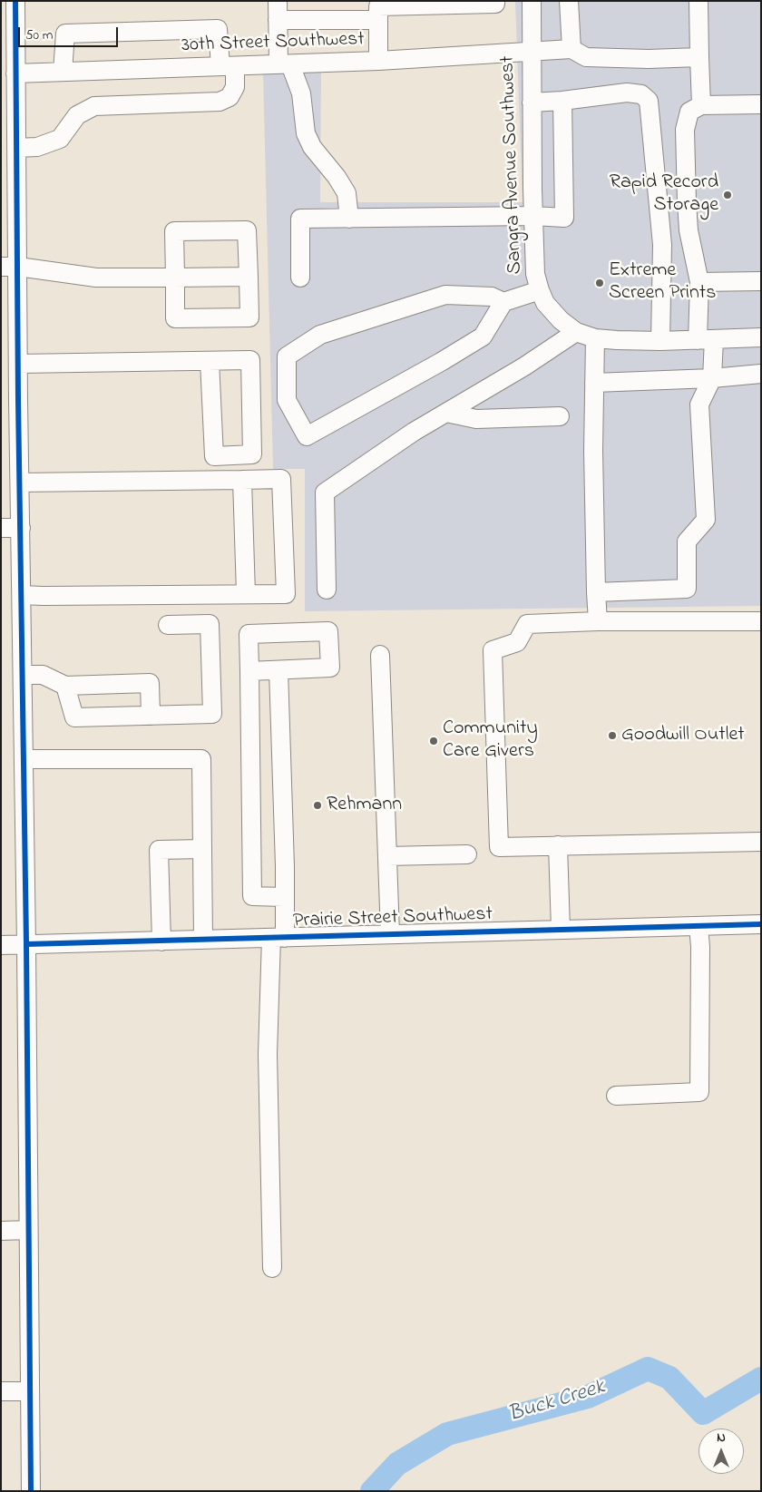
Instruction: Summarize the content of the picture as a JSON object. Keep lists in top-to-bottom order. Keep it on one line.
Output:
{"streets":{"street":["30th Street Southwest","Sangra Avenue Southwest","Prairie Street Southwest"]},"crossings":[["30th Street Southwest","Sangra Avenue Southwest"]],"water":["Buck Creek"],"places":["Rapid Record Storage","Extreme Screen Prints","Goodwill Outlet","Community Care Givers","Rehmann"],"scale_bar":"50 m","north":"top"}
